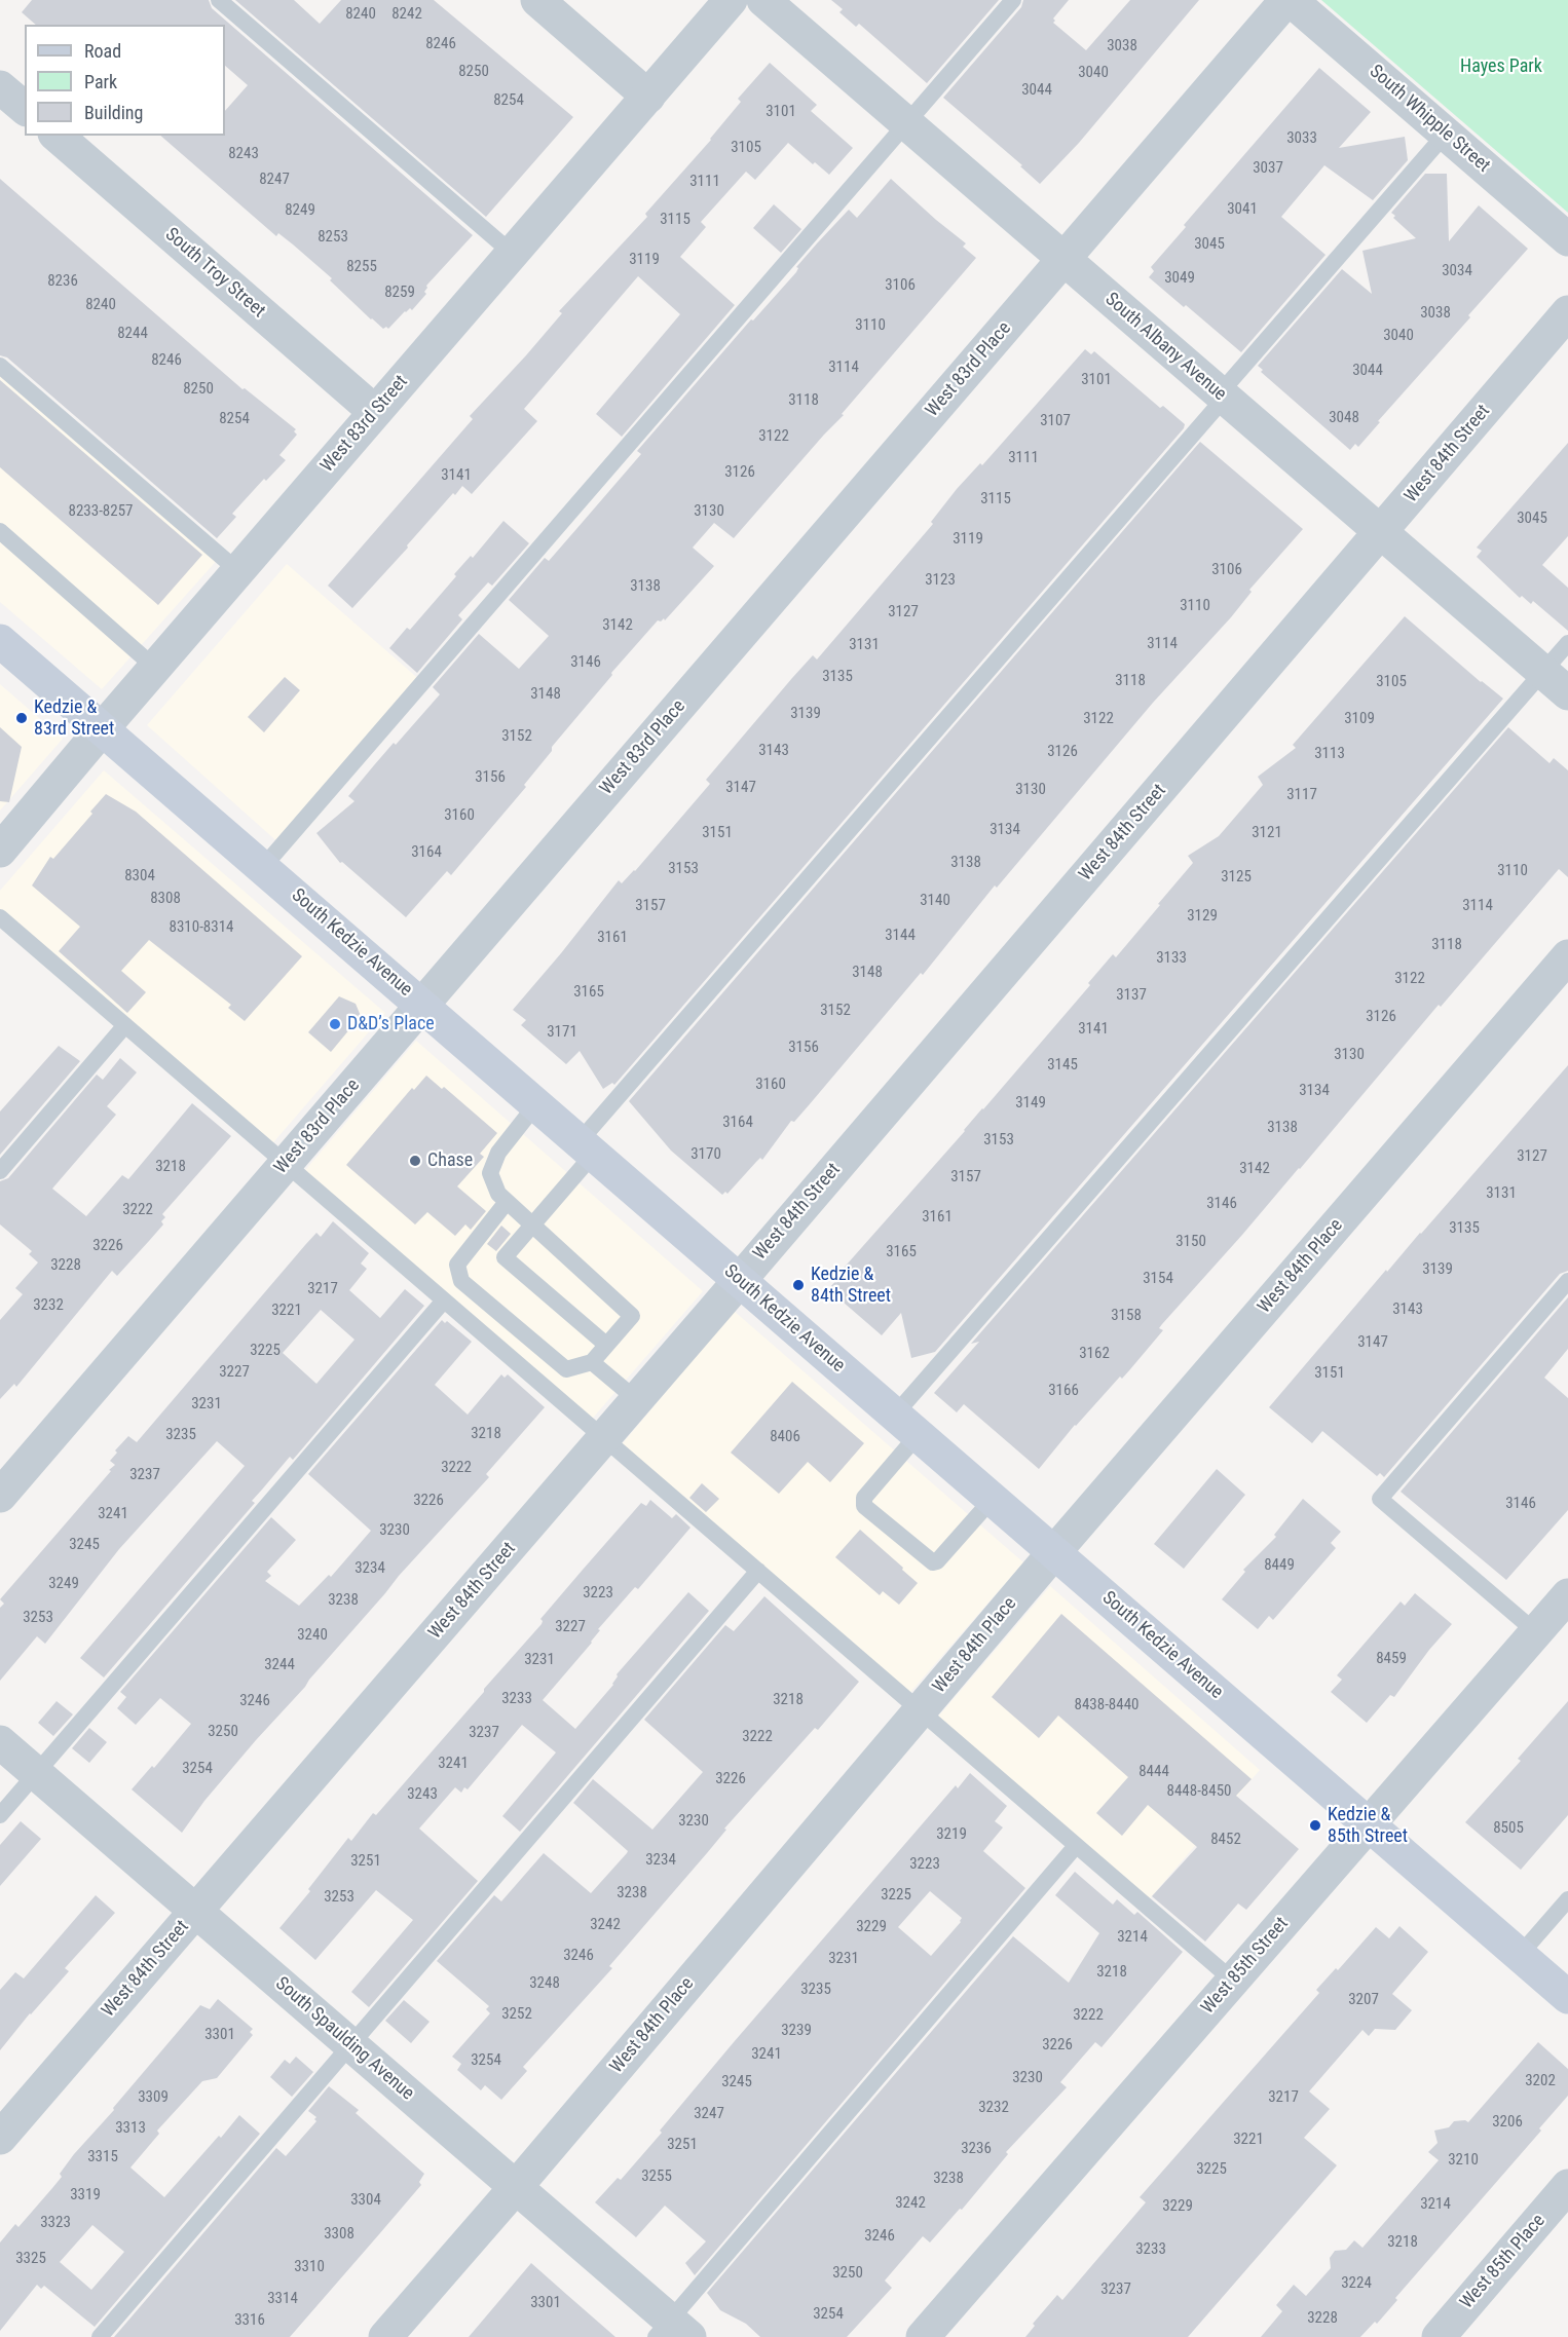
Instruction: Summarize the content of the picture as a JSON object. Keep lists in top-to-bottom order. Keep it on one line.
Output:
{"streets":{"main road":["South Kedzie Avenue"],"street":["South Whipple Street","South Troy Street","South Albany Avenue","West 83rd Place","West 83rd Street","West 84th Street","West 84th Place","West 85th Street","South Spaulding Avenue","West 85th Place"]},"crossings":[["South Whipple Street","West 83rd Place"],["South Troy Street","West 83rd Street"],["South Albany Avenue","West 83rd Place"],["South Albany Avenue","West 84th Street"],["West 83rd Place","South Kedzie Avenue"],["West 83rd Street","South Kedzie Avenue"],["West 84th Street","South Kedzie Avenue"],["West 84th Street","South Spaulding Avenue"],["South Kedzie Avenue","West 84th Place"],["South Kedzie Avenue","West 85th Street"],["West 84th Place","South Spaulding Avenue"]],"parks":["Hayes Park"],"places":["Kedzie & 83rd Street","D&D’s Place","Chase","Kedzie & 84th Street","Kedzie & 85th Street"],"house_numbers":["8240","8242","8246","3038","8250","3040","3044","8254","3101","3033","3105","8243","3037","8247","3111","3041","8249","3115","8253","3045","3119","8255","3034","3049","8236","3106","8259","8240","3038","3110","8244","3040","8246","3114","3044","3101","8250","3118","3048","8254","3107","3122","3111","3126","3141","3115","8233-8257","3130","3045","3119","3106","3123","3138","3110","3127","3142","3114","3131","3146","3135","3118","3105","3148","3139","3122","3109","3152","3143","3126","3113","3156","3147","3130","3117","3160","3134","3151","3121","3164","3138","3153","3110","8304","3125","8308","3140","3157","3114","3129","8310-8314","3144","3161","3118","3133","3148","3122","3165","3137","3152","3126","3141","3171","3156","3130","3145","3160","3134","3149","3164","3138","3153","3170","3127","3218","3142","3157","3131","3146","3222","3161","3135","3150","3226","3165","3228","3139","3154","3217","3232","3143","3221","3158","3147","3225","3162","3227","3151","3166","3231","3218","3235","8406","3222","3237","3226","3146","3241","3230","3245","8449","3234","3249","3223","3238","3253","3227","3240","8459","3231","3244","3233","3218","3246","8438-8440","3250","3237","3222","3241","3254","8444","3226","8448-8450","3243","3230","8505","3219","8452","3234","3251","3223","3238","3225","3253","3242","3229","3214","3246","3231","3218","3248","3235","3207","3252","3222","3239","3301","3226","3241","3254","3230","3202","3245","3309","3217","3232","3247","3206","3313","3221","3251","3236","3315","3210","3225","3255","3238","3319","3304","3242","3214","3229","3323","3308","3246","3218","3233","3325","3310","3250","3224","3237","3314","3301","3254","3228","3316"],"legend":["Road","Park","Building"]}
